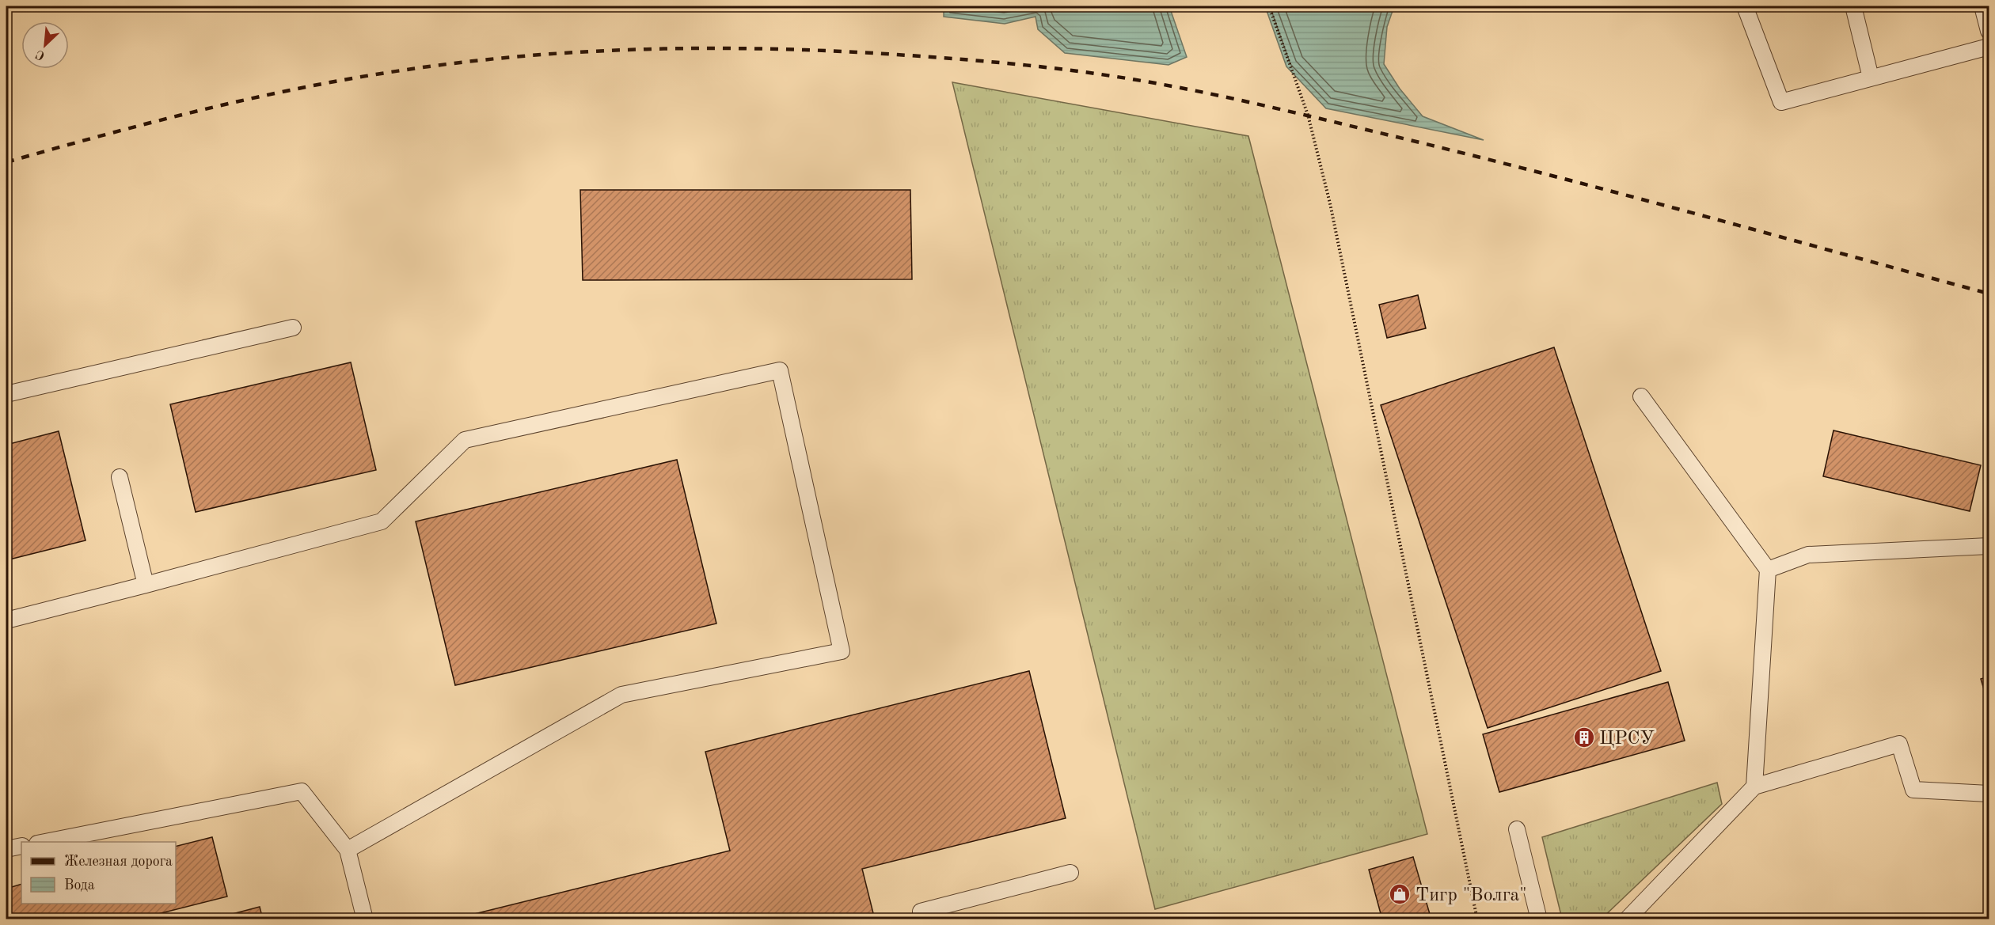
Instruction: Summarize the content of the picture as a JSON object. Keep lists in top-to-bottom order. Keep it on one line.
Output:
{"places":{"building":["ЦРСУ"],"shop":["Тигр \"Волга\""]},"legend":["Железная дорога","Вода"],"north":"bottom left"}
